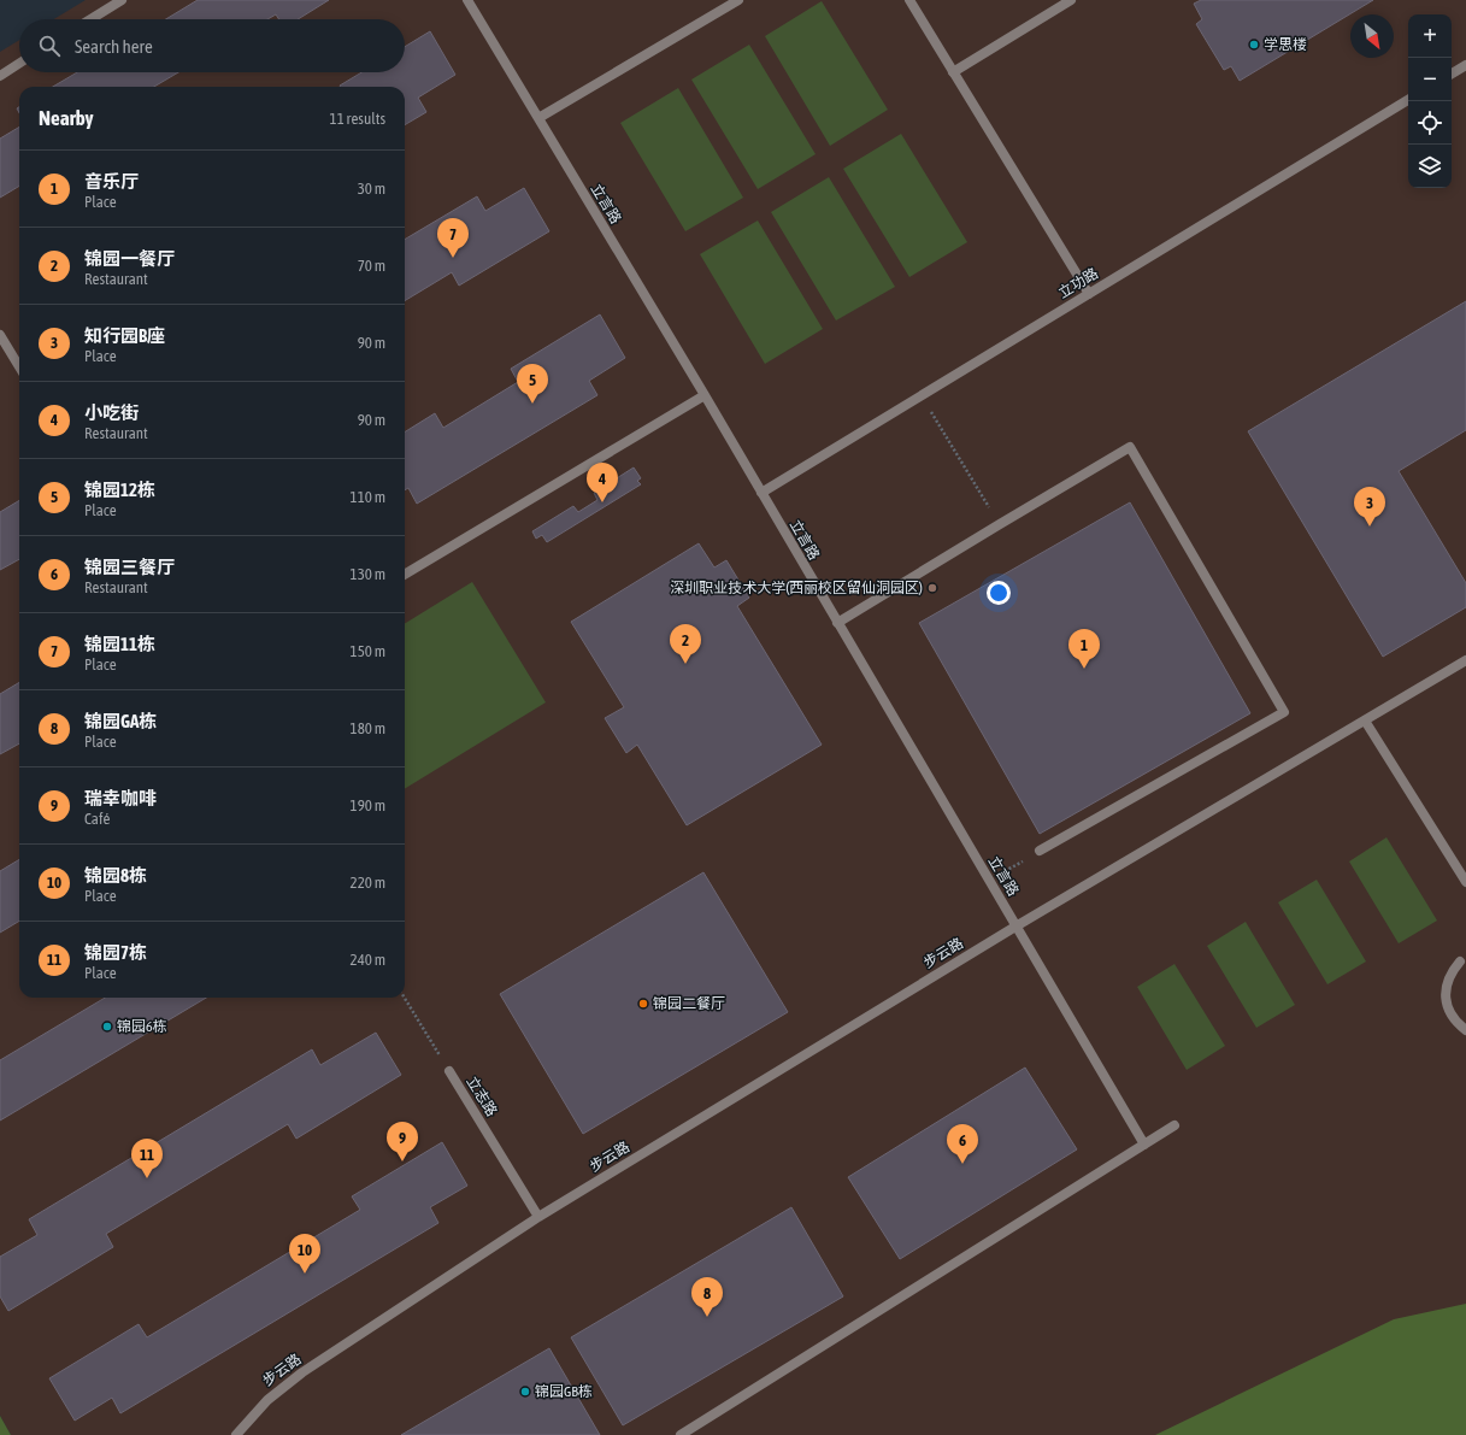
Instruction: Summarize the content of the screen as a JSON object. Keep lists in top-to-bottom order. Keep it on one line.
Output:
{"streets":{"street":["立言路","立功路","步云路","立志路"]},"crossings":[["立言路","立功路"],["立言路","步云路"],["步云路","立志路"]],"places":["学思楼","深圳职业技术大学(西丽校区留仙洞园区)","锦园二餐厅","锦园6栋","锦园GB栋"],"north":"bottom right","page":{"map_buttons":["+","−"],"search":"Search here","heading":["Nearby","11 results"],"list":[{"mark":"1","name":"音乐厅","note":"Place","value":"30 m"},{"mark":"2","name":"锦园一餐厅","note":"Restaurant","value":"70 m"},{"mark":"3","name":"知行园B座","note":"Place","value":"90 m"},{"mark":"4","name":"小吃街","note":"Restaurant","value":"90 m"},{"mark":"5","name":"锦园12栋","note":"Place","value":"110 m"},{"mark":"6","name":"锦园三餐厅","note":"Restaurant","value":"130 m"},{"mark":"7","name":"锦园11栋","note":"Place","value":"150 m"},{"mark":"8","name":"锦园GA栋","note":"Place","value":"180 m"},{"mark":"9","name":"瑞幸咖啡","note":"Café","value":"190 m"},{"mark":"10","name":"锦园8栋","note":"Place","value":"220 m"},{"mark":"11","name":"锦园7栋","note":"Place","value":"240 m"}],"pins":["7","5","4","3","2","1","9","6","11","10","8"]}}
